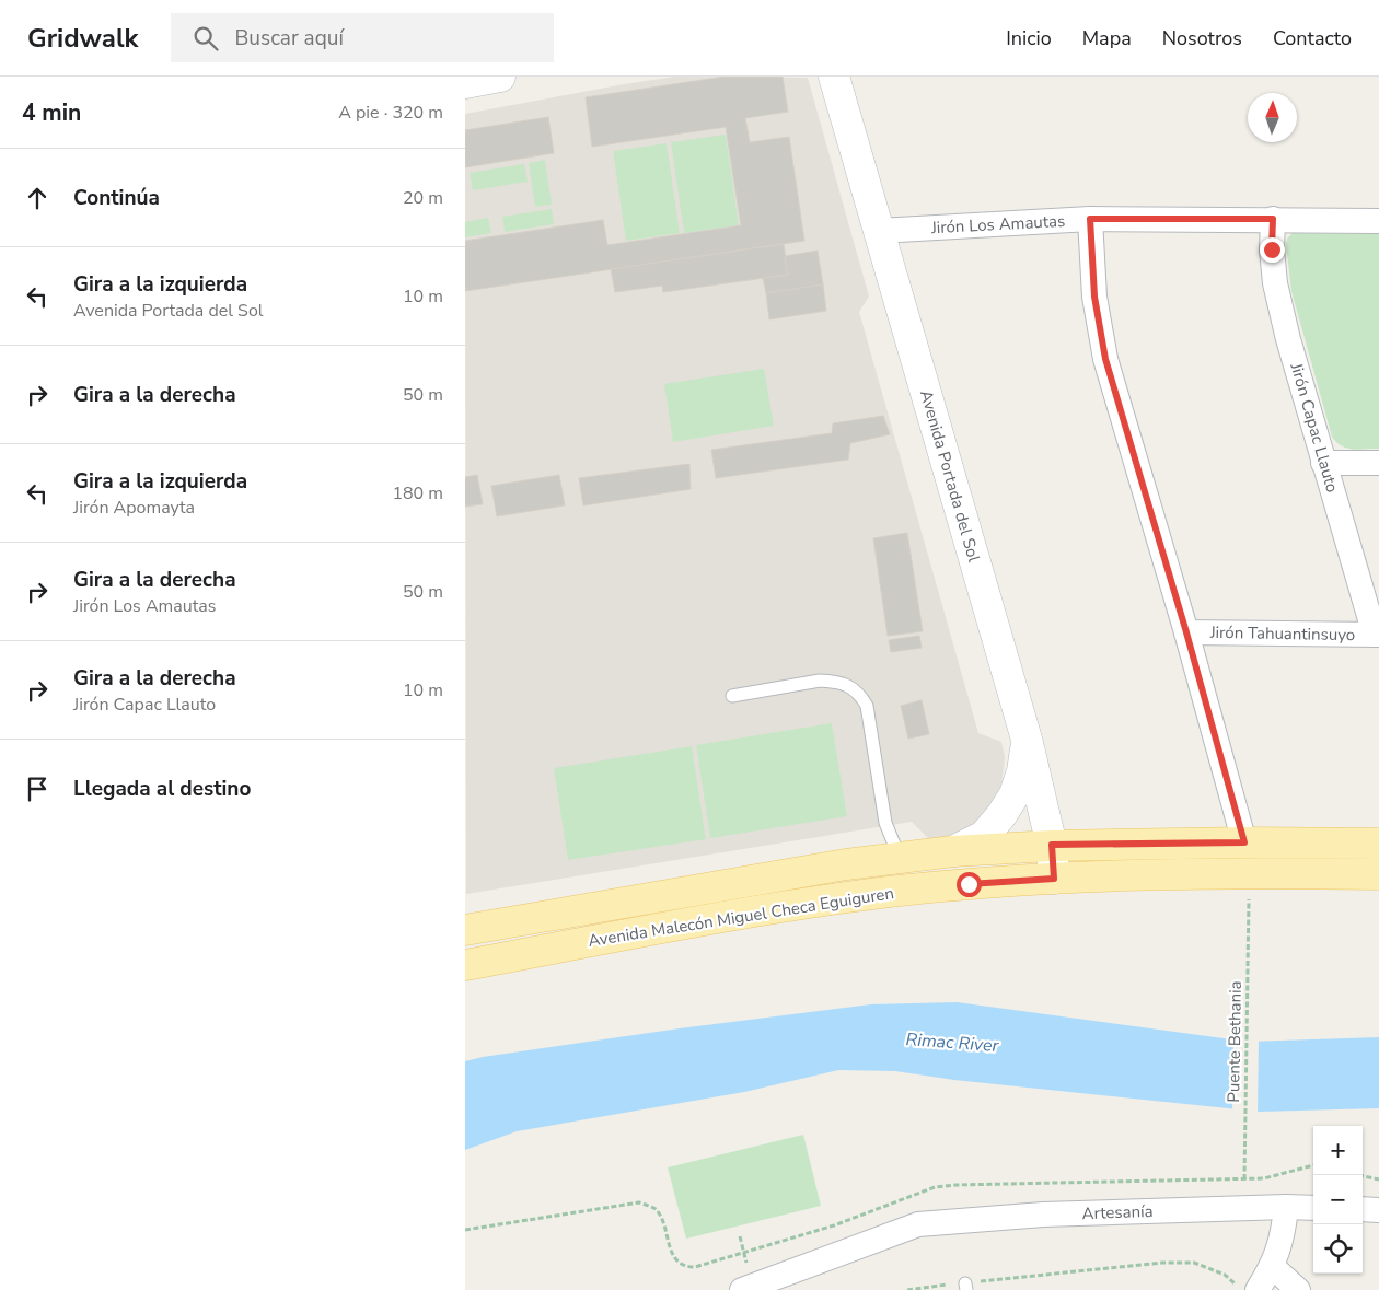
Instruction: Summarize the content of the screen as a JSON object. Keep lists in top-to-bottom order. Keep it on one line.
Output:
{"streets":{"main road":["Avenida Malecón Miguel Checa Eguiguren"],"street":["Jirón Los Amautas","Jirón Capac Llauto","Avenida Portada del Sol","Jirón Tahuantinsuyo","Artesanía"],"path":["Puente Bethania"]},"crossings":[["Jirón Los Amautas","Jirón Capac Llauto"],["Jirón Los Amautas","Avenida Portada del Sol"],["Jirón Capac Llauto","Jirón Tahuantinsuyo"],["Avenida Portada del Sol","Avenida Malecón Miguel Checa Eguiguren"]],"water":["Rimac River"],"north":"top","page":{"header":"Gridwalk","search":"Buscar aquí","nav":["Inicio","Mapa","Nosotros","Contacto"],"heading":["4 min","A pie · 320 m"],"list":[["Continúa","20 m"],["Gira a la izquierda","Avenida Portada del Sol","10 m"],["Gira a la derecha","50 m"],["Gira a la izquierda","Jirón Apomayta","180 m"],["Gira a la derecha","Jirón Los Amautas","50 m"],["Gira a la derecha","Jirón Capac Llauto","10 m"],"Llegada al destino"],"map_buttons":["+","−"]}}
